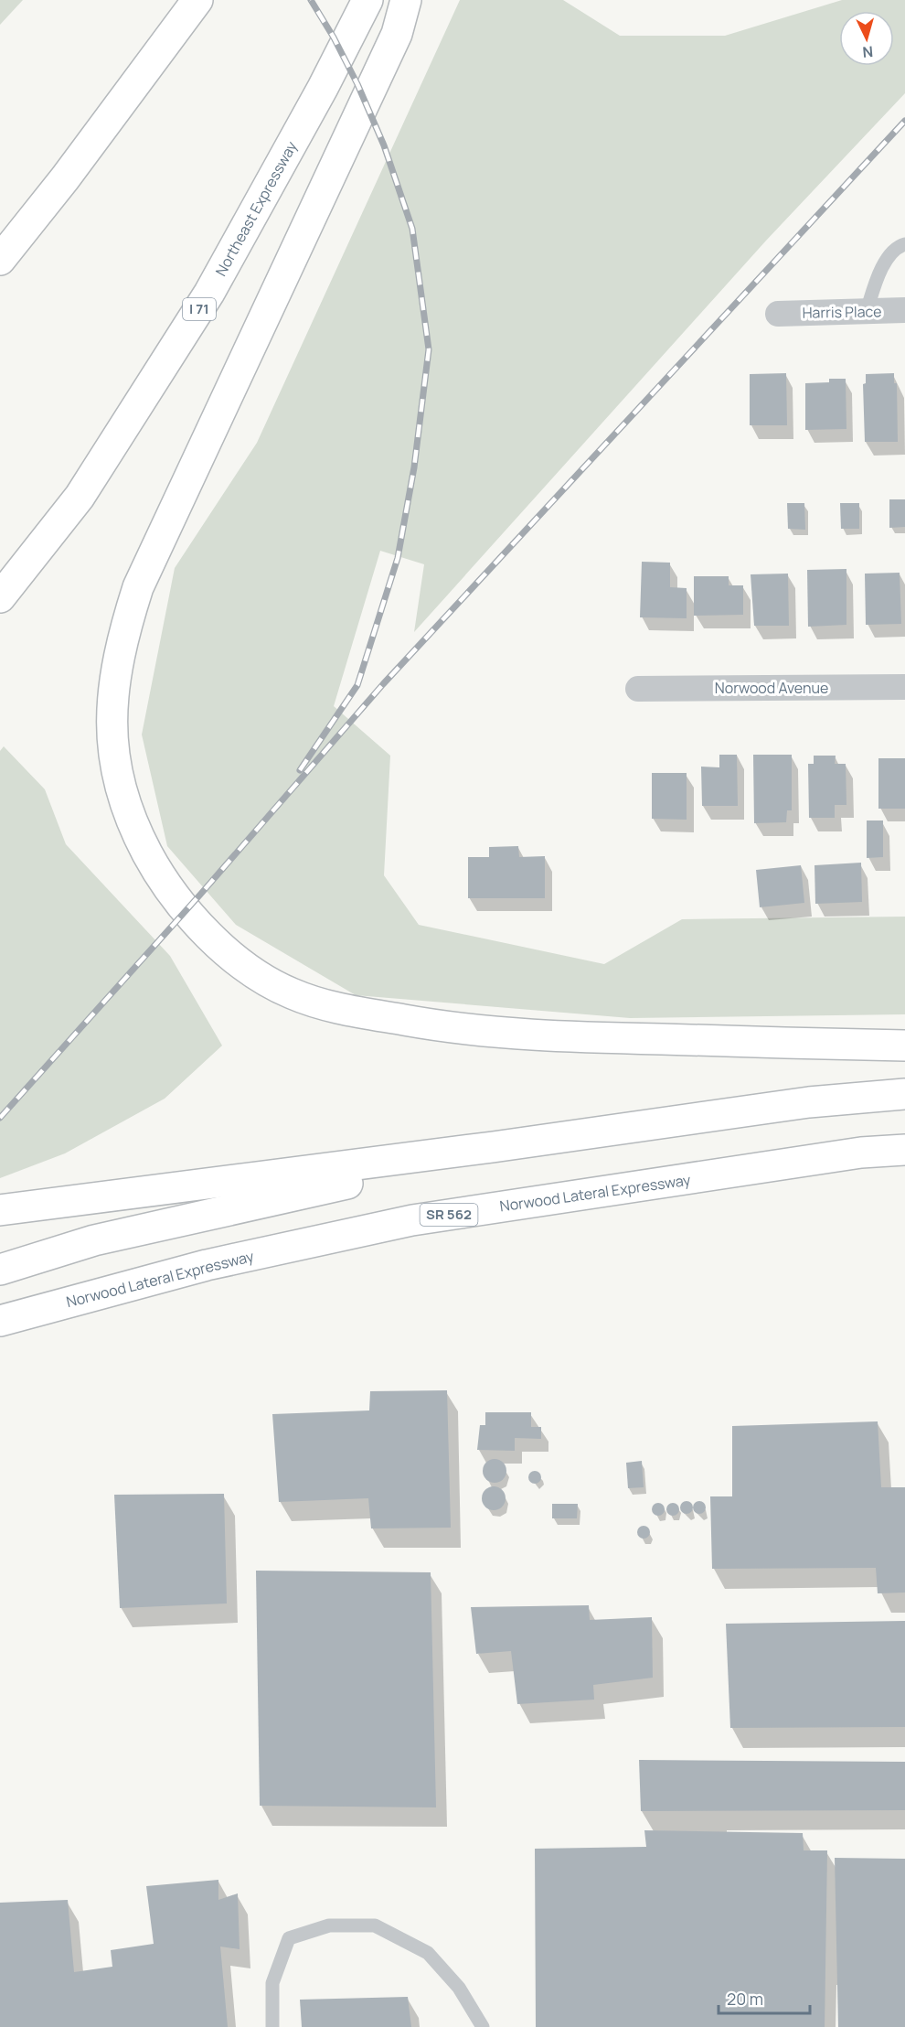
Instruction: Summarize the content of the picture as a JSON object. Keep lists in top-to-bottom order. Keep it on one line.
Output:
{"streets":{"highway":["Northeast Expressway","I 71","Norwood Lateral Expressway","SR 562"],"street":["Harris Place","Norwood Avenue"]},"scale_bar":"20 m","north":"bottom"}
